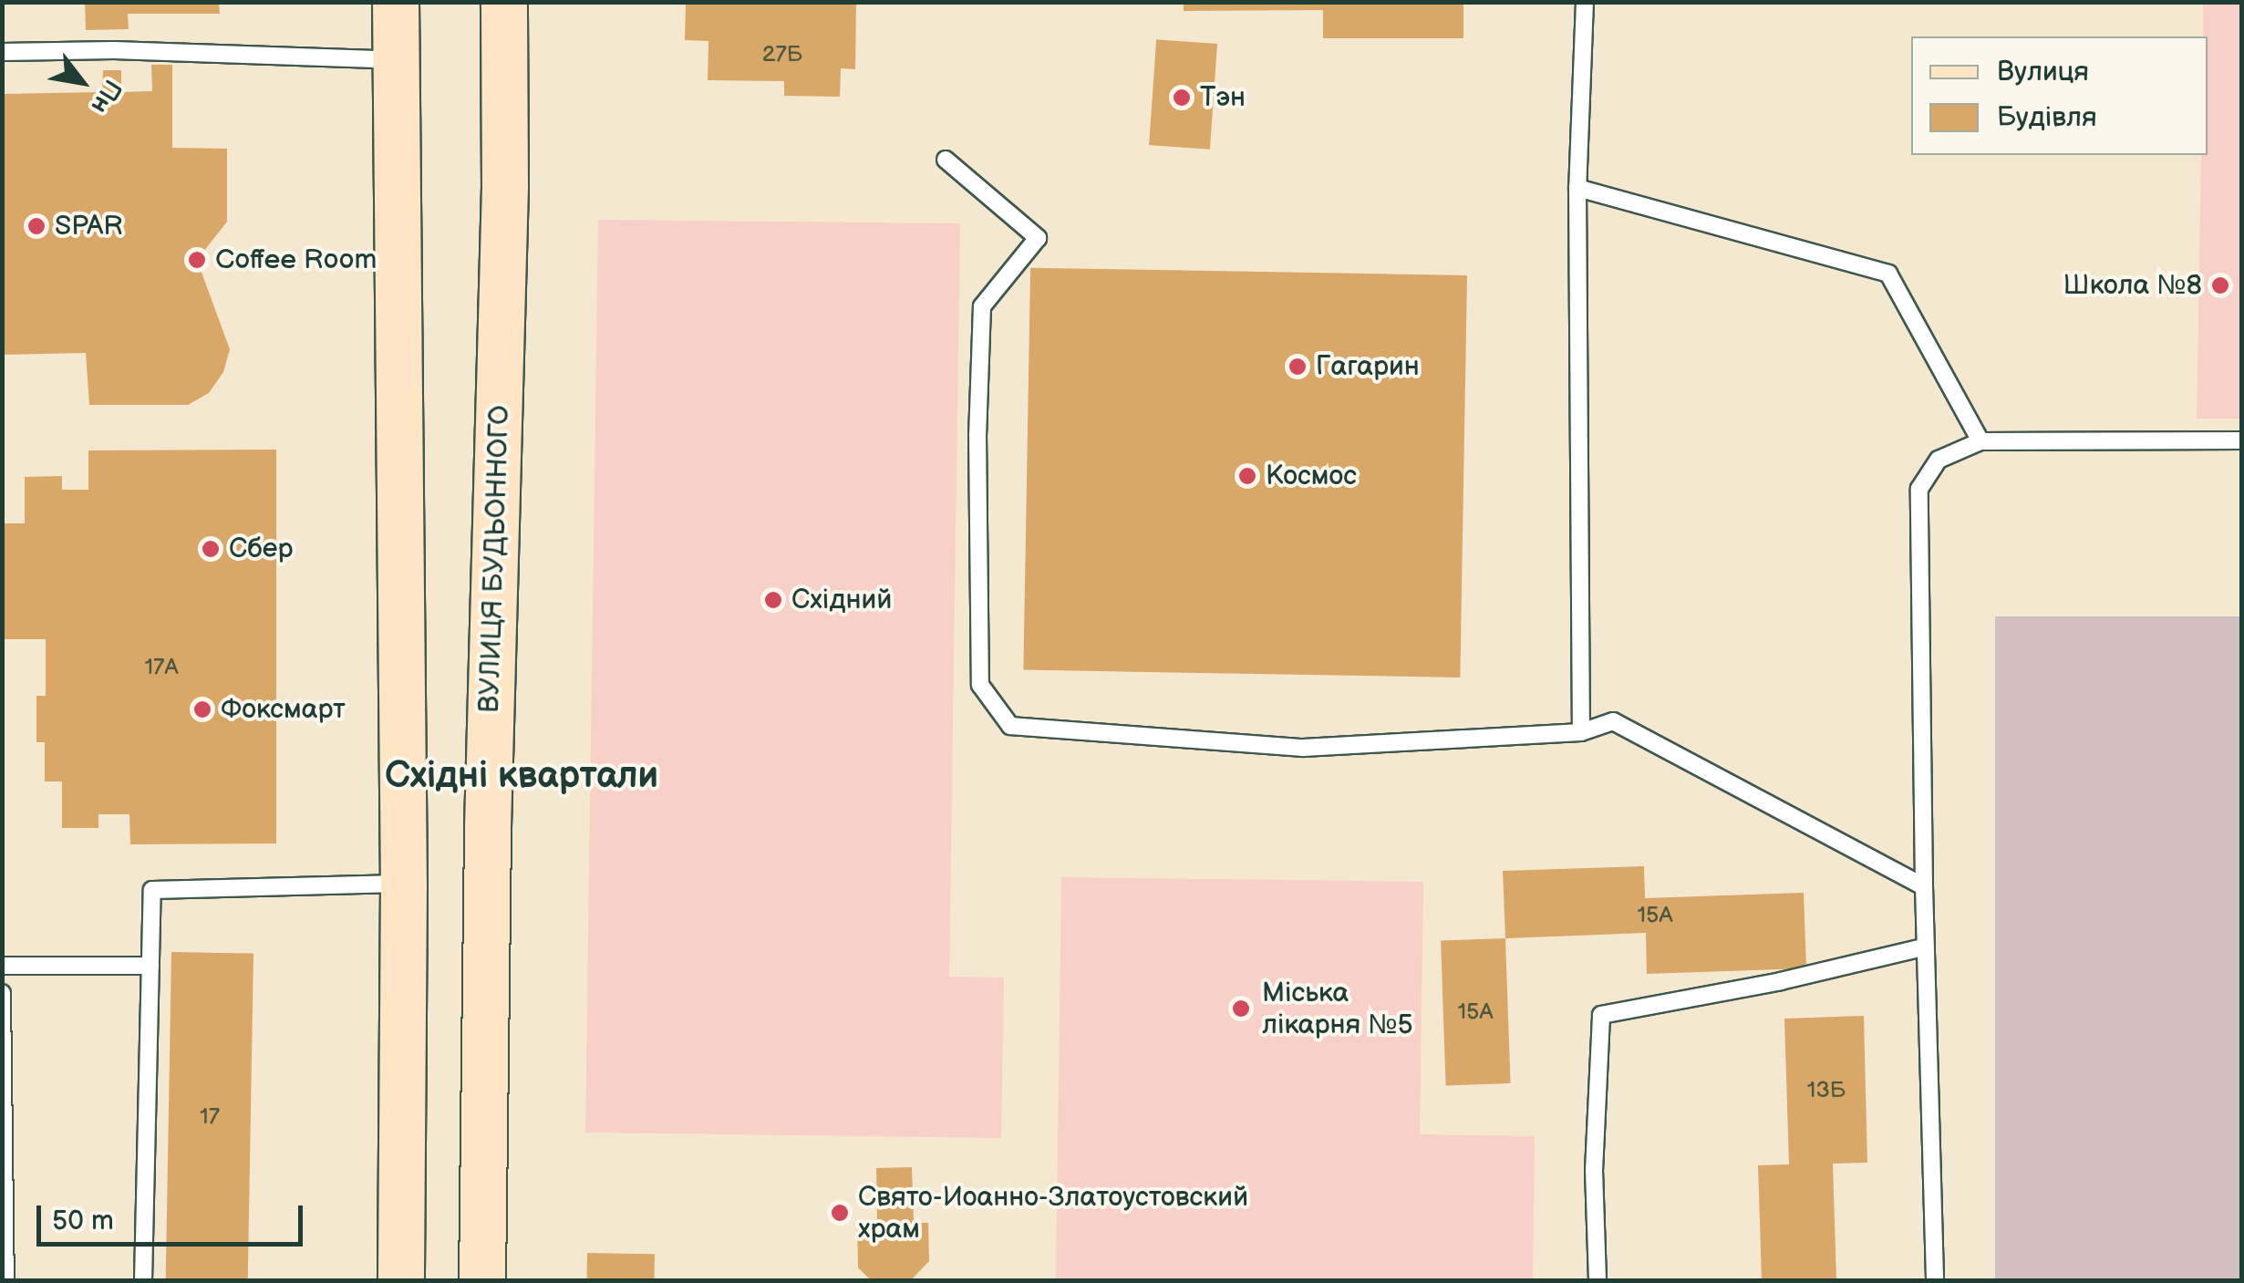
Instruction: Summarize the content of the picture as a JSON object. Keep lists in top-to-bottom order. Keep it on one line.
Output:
{"streets":{"main road":["ВУЛИЦЯ БУДЬОННОГО"]},"districts":["Східні квартали"],"places":["Тэн","SPAR","Coffee Room","Школа №8","Гагарин","Космос","Сбер","Східний","Фоксмарт","Міська лікарня №5","Свято-Иоанно-Златоустовский храм"],"house_numbers":["27Б","17А","15А","15А","13Б","17"],"legend":["Вулиця","Будівля"],"scale_bar":"50 m","north":"bottom right"}
